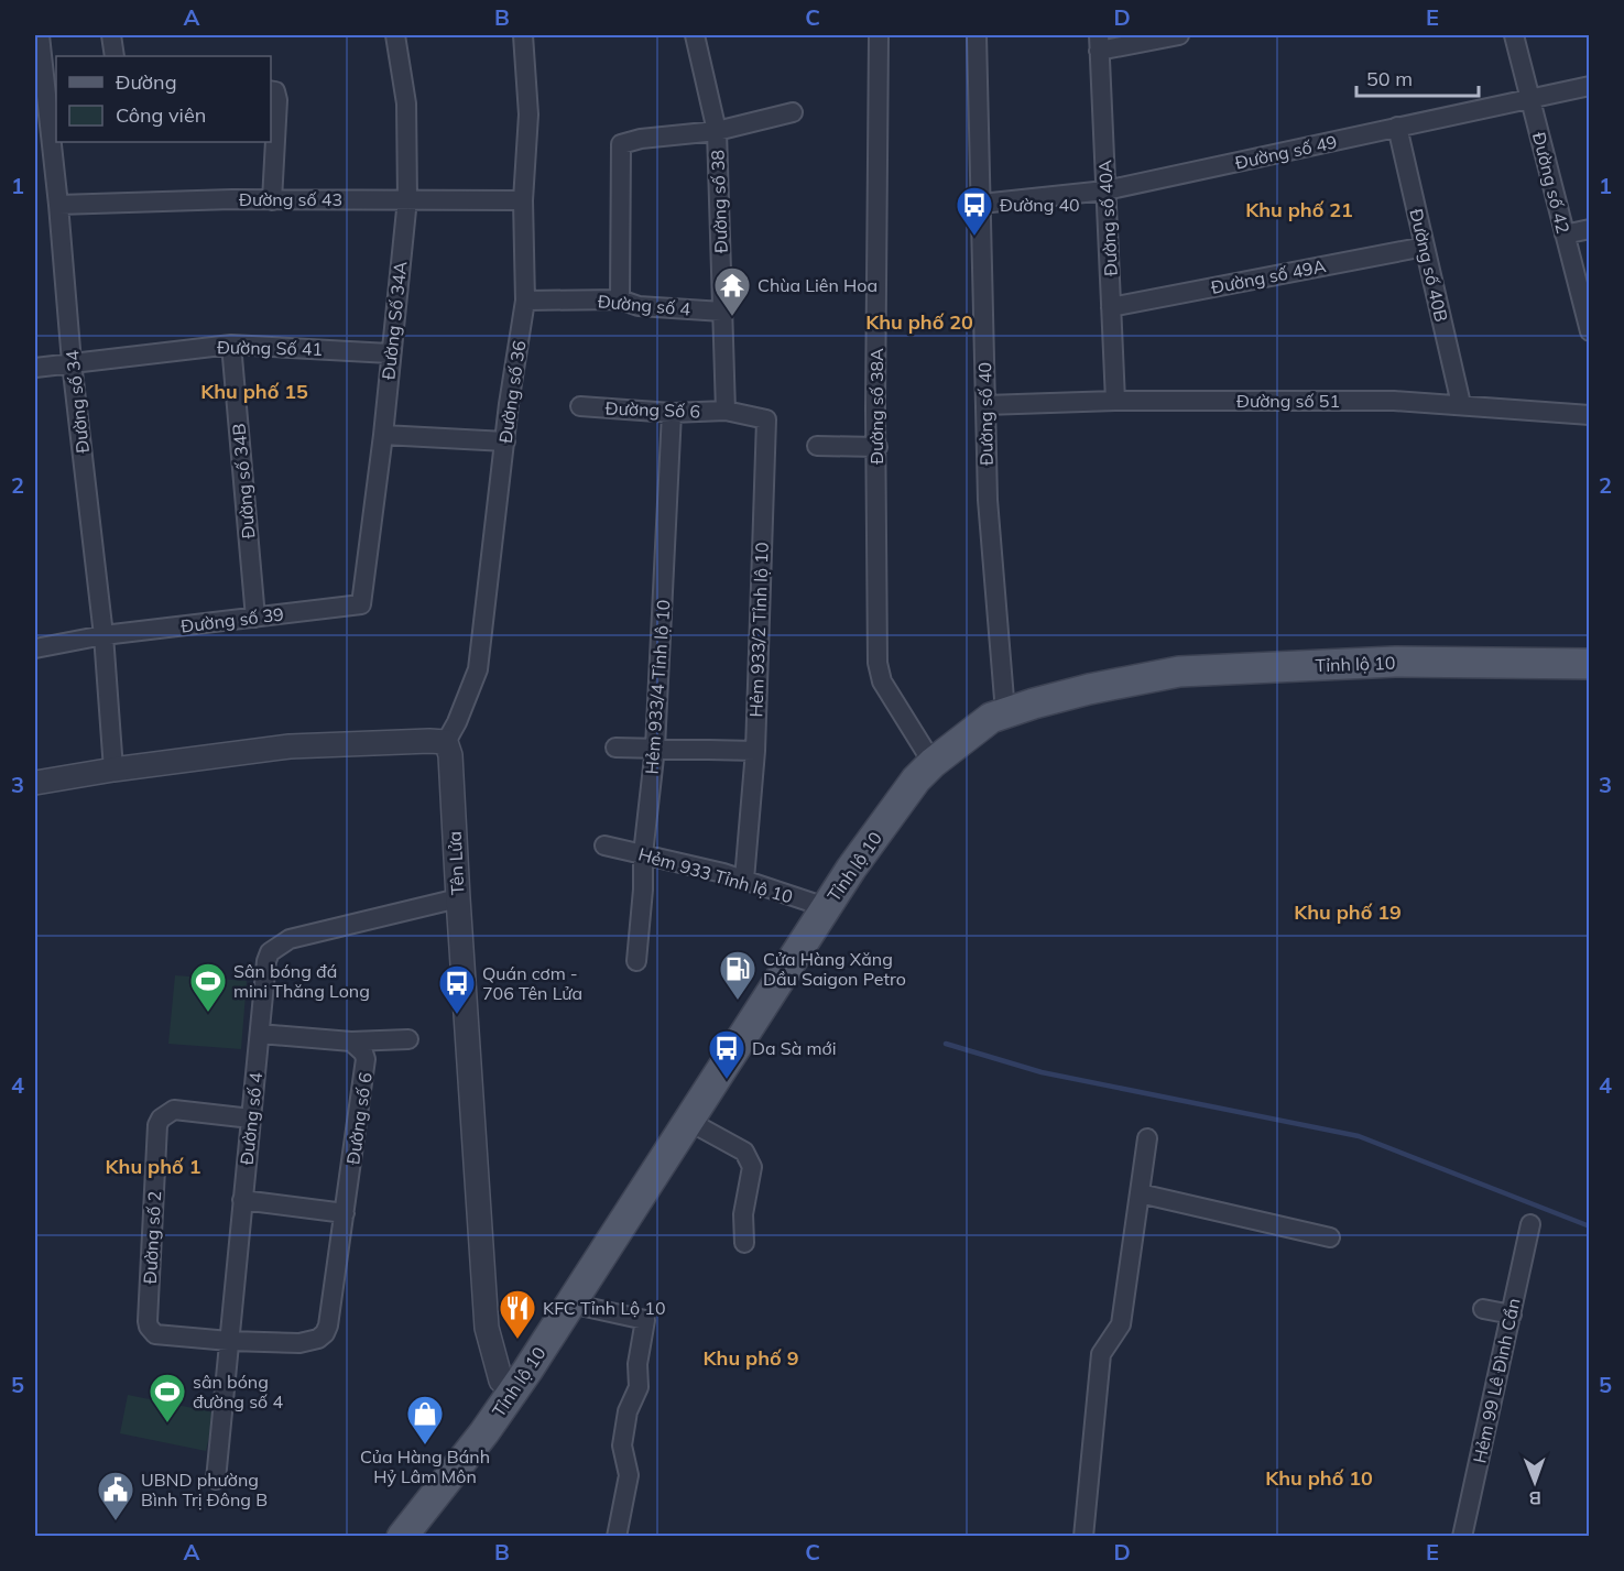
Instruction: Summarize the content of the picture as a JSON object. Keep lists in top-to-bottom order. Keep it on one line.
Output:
{"streets":{"main road":["Tỉnh lộ 10"],"street":["Đường số 49","Đường số 42","Đường số 43","Đường số 38","Đường số 40A","Đường số 40B","Đường số 49A","Đường số 4","Đường Số 34A","Đường Số 41","Đường số 36","Đường số 51","Đường số 34","Đường số 38A","Đường Số 6","Đường số 40","Đường số 34B","Đường số 39","Hẻm 933/2 Tỉnh lộ 10","Hẻm 933/4 Tỉnh lộ 10","Tên Lửa","Hẻm 933 Tỉnh lộ 10","Đường số 6","Đường số 2","Hẻm 99 Lê Đình Cẩn"]},"crossings":[["Đường số 49","Đường số 42"],["Đường số 49","Đường số 40A"],["Đường số 49","Đường số 40B"],["Đường số 49","Đường số 40"],["Đường số 43","Đường Số 34A"],["Đường số 43","Đường số 36"],["Đường số 43","Đường số 34"],["Đường số 38","Đường số 4"],["Đường số 38","Đường Số 6"],["Đường số 38","Hẻm 933/2 Tỉnh lộ 10"],["Đường số 40A","Đường số 49A"],["Đường số 40A","Đường số 51"],["Đường số 40B","Đường số 49A"],["Đường số 40B","Đường số 51"],["Đường số 4","Đường số 36"],["Đường số 4","Tên Lửa"],["Đường số 4","Đường số 6"],["Đường số 4","Đường số 2"],["Đường Số 34A","Đường Số 41"],["Đường Số 34A","Đường số 39"],["Đường Số 41","Đường số 34"],["Đường Số 41","Đường số 34B"],["Đường số 36","Tên Lửa"],["Đường số 51","Đường số 40"],["Đường số 34","Đường số 39"],["Đường số 38A","Tỉnh lộ 10"],["Đường Số 6","Hẻm 933/2 Tỉnh lộ 10"],["Đường Số 6","Hẻm 933/4 Tỉnh lộ 10"],["Đường số 40","Tỉnh lộ 10"],["Đường số 34B","Đường số 39"],["Hẻm 933/2 Tỉnh lộ 10","Hẻm 933 Tỉnh lộ 10"],["Tỉnh lộ 10","Tên Lửa"],["Tỉnh lộ 10","Hẻm 933 Tỉnh lộ 10"],["Hẻm 933/4 Tỉnh lộ 10","Hẻm 933 Tỉnh lộ 10"],["Đường số 6","Đường số 2"]],"districts":["Khu phố 21","Khu phố 20","Khu phố 15","Khu phố 19","Khu phố 1","Khu phố 9","Khu phố 10"],"places":{"bus stop":["Đường 40","Quán cơm - 706 Tên Lửa","Da Sà mới"],"temple":["Chùa Liên Hoa"],"fuel station":["Cửa Hàng Xăng Dầu Saigon Petro"],"sports":["Sân bóng đá mini Thăng Long","sân bóng đường số 4"],"restaurant":["KFC Tỉnh Lộ 10"],"shop":["Của Hàng Bánh Hỷ Lâm Môn"],"public building":["UBND phường Bình Trị Đông B"]},"legend":["Đường","Công viên"],"scale_bar":"50 m","north":"bottom","grid":{"columns":["A","B","C","D","E"],"rows":["1","2","3","4","5"]}}
